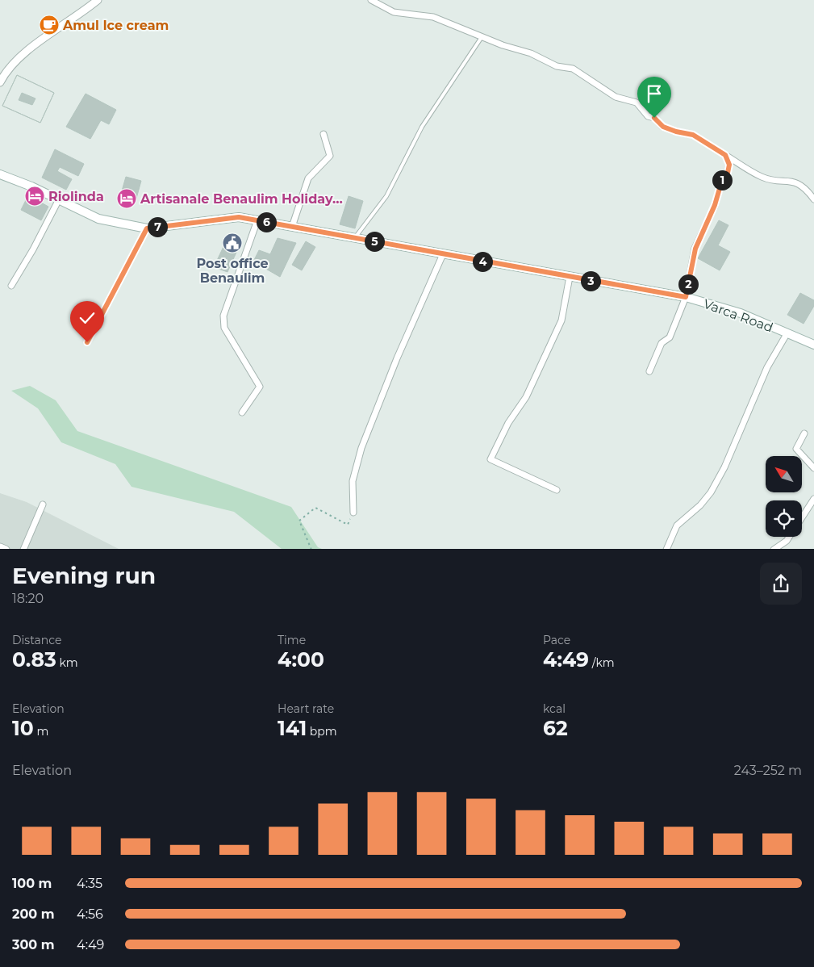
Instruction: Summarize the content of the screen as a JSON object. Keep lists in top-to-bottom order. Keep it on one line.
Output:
{"streets":{"main road":["Varca Road"]},"places":{"cafe":["Amul Ice cream"],"hotel":["Riolinda","Artisanale Benaulim Holiday…"],"public building":["Post office Benaulim"]},"north":"top left","page":{"pins":["1","6","7","5","4","3","2"],"heading":["Evening run","18:20"],"stats":[["Distance","0.83 km"],["Time","4:00"],["Pace","4:49 /km"],["Elevation","10 m"],["Heart rate","141 bpm"],["kcal","62"]],"chart":["Elevation","243–252 m"],"list":[{"name":"100 m","note":"4:35"},{"name":"200 m","note":"4:56"},{"name":"300 m","note":"4:49"}]}}
